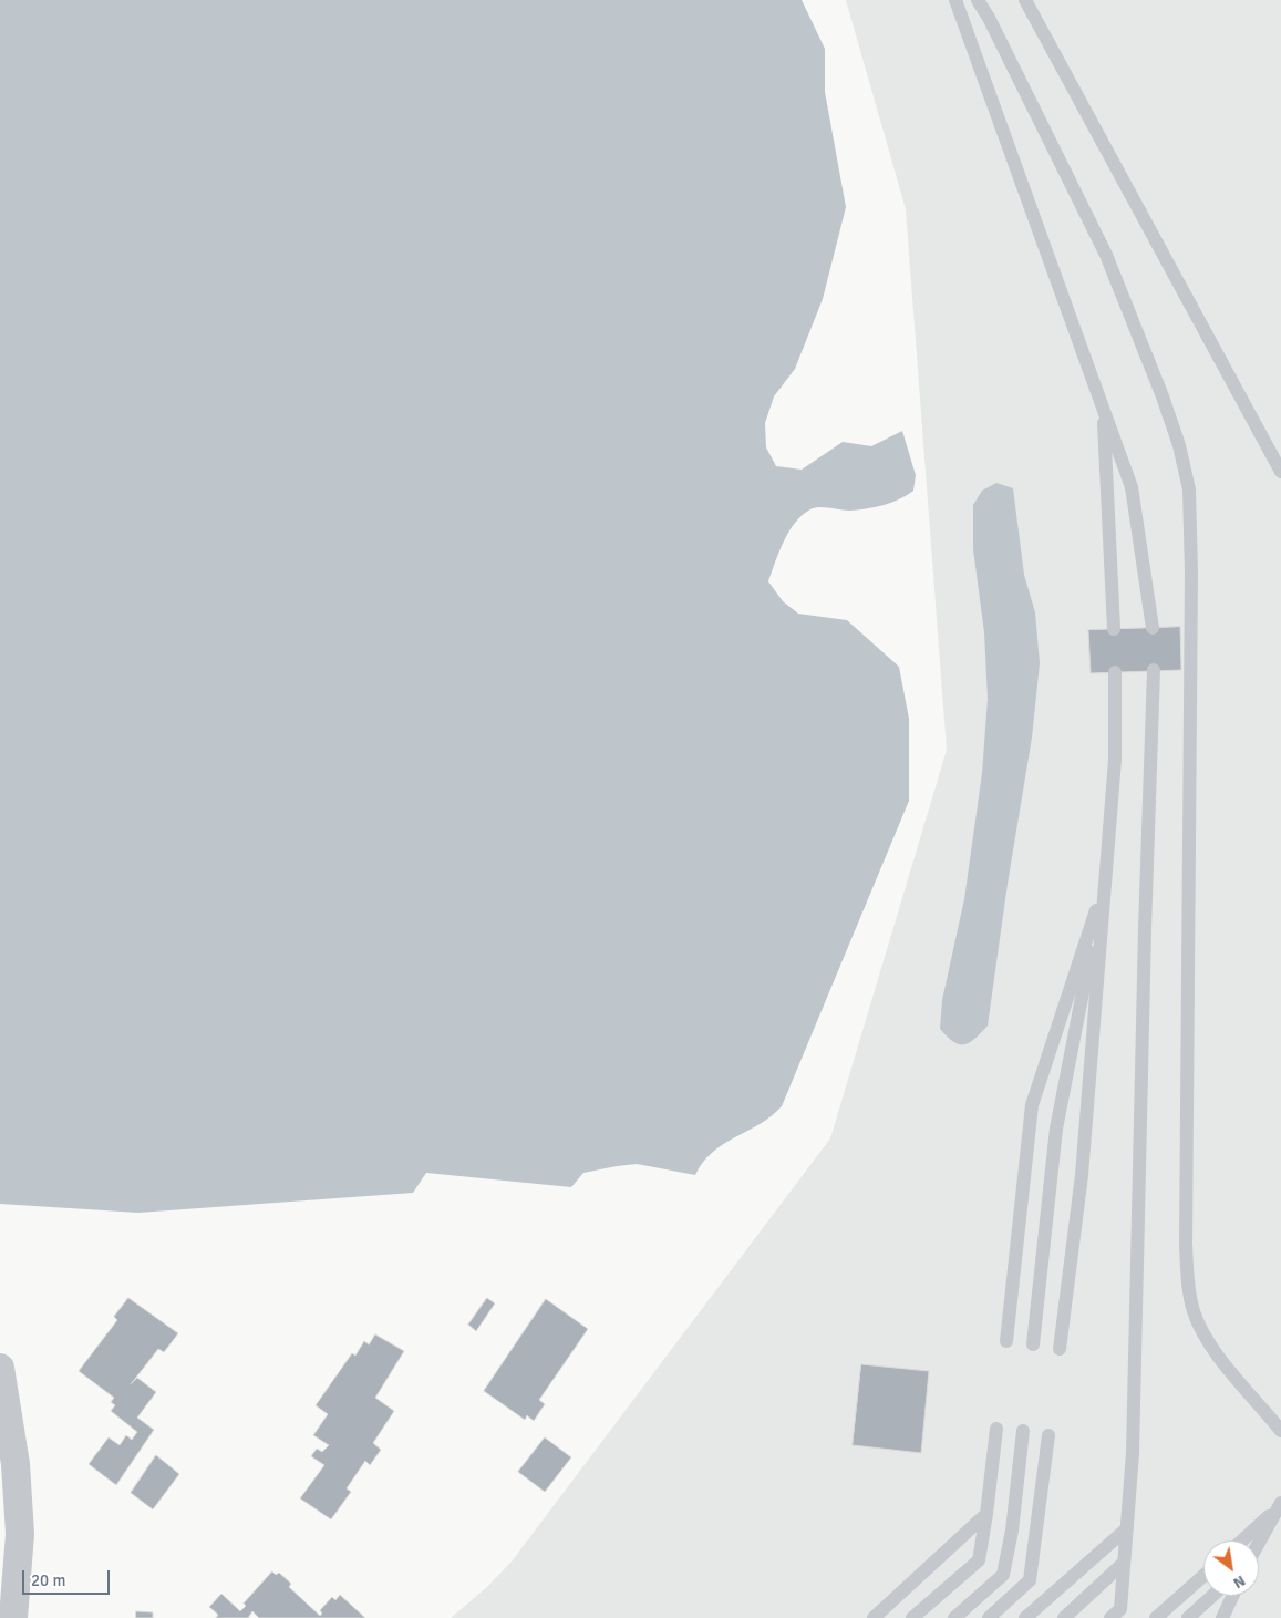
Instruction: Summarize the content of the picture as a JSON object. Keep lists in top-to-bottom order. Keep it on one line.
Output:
{"scale_bar":"20 m","north":"bottom right"}
